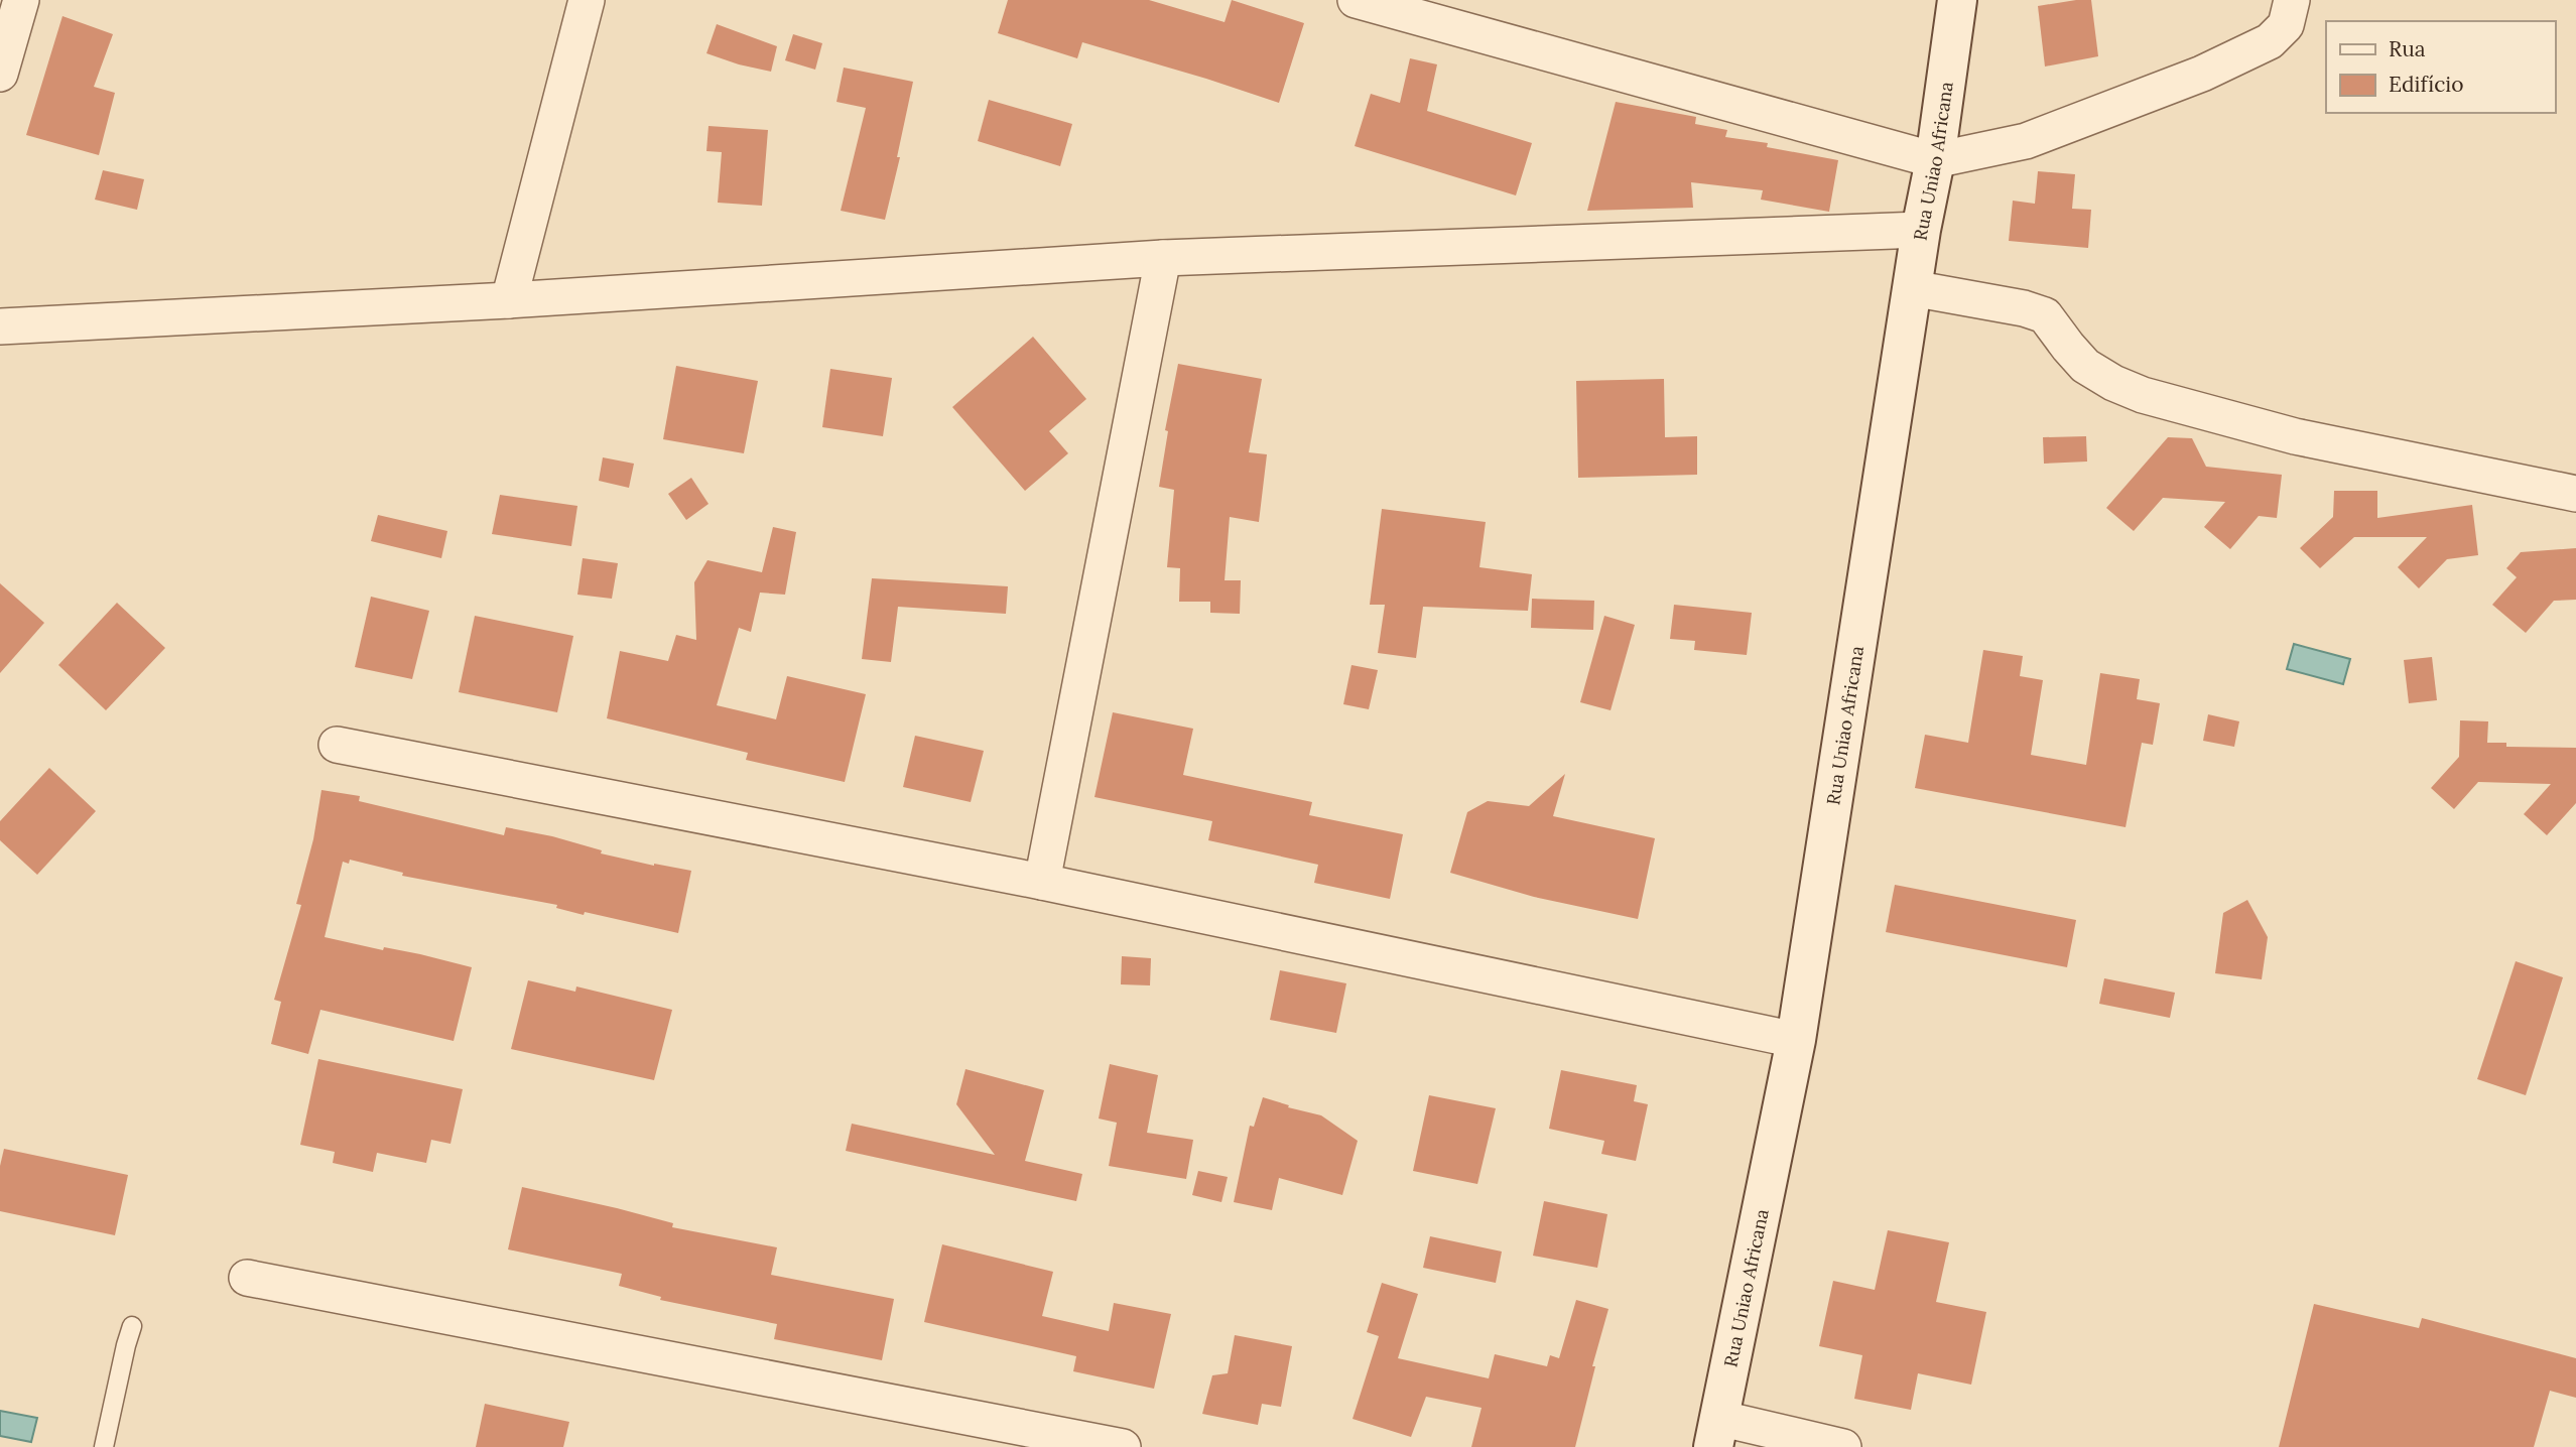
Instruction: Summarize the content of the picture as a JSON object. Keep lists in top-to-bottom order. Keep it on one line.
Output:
{"streets":{"main road":["Rua Uniao Africana"]},"legend":["Rua","Edifício"]}
